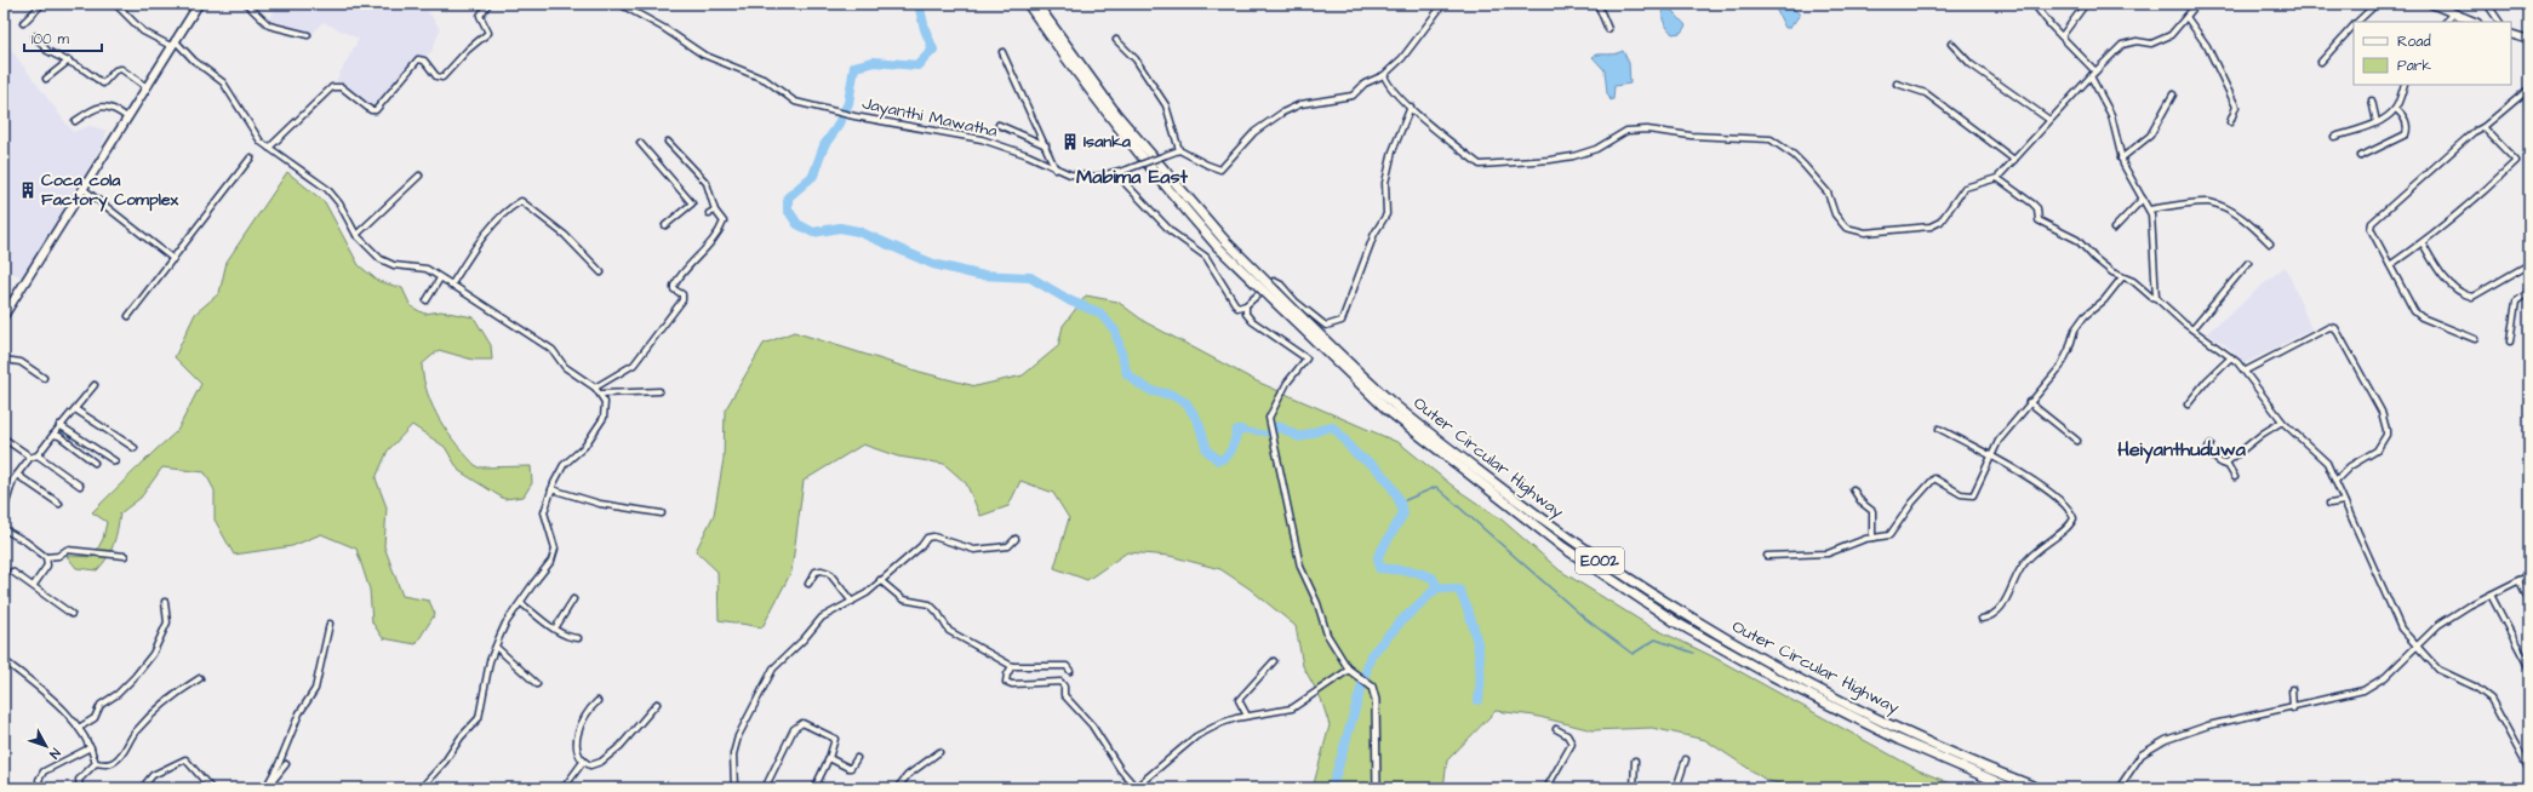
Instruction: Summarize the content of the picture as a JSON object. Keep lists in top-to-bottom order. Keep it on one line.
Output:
{"streets":{"highway":["Outer Circular Highway","E002"],"street":["Jayanthi Mawatha"]},"districts":["Mabima East","Heiyanthuduwa"],"places":{"building":["Isanka","Coca cola Factory Complex"]},"legend":["Road","Park"],"scale_bar":"100 m","north":"bottom right"}
